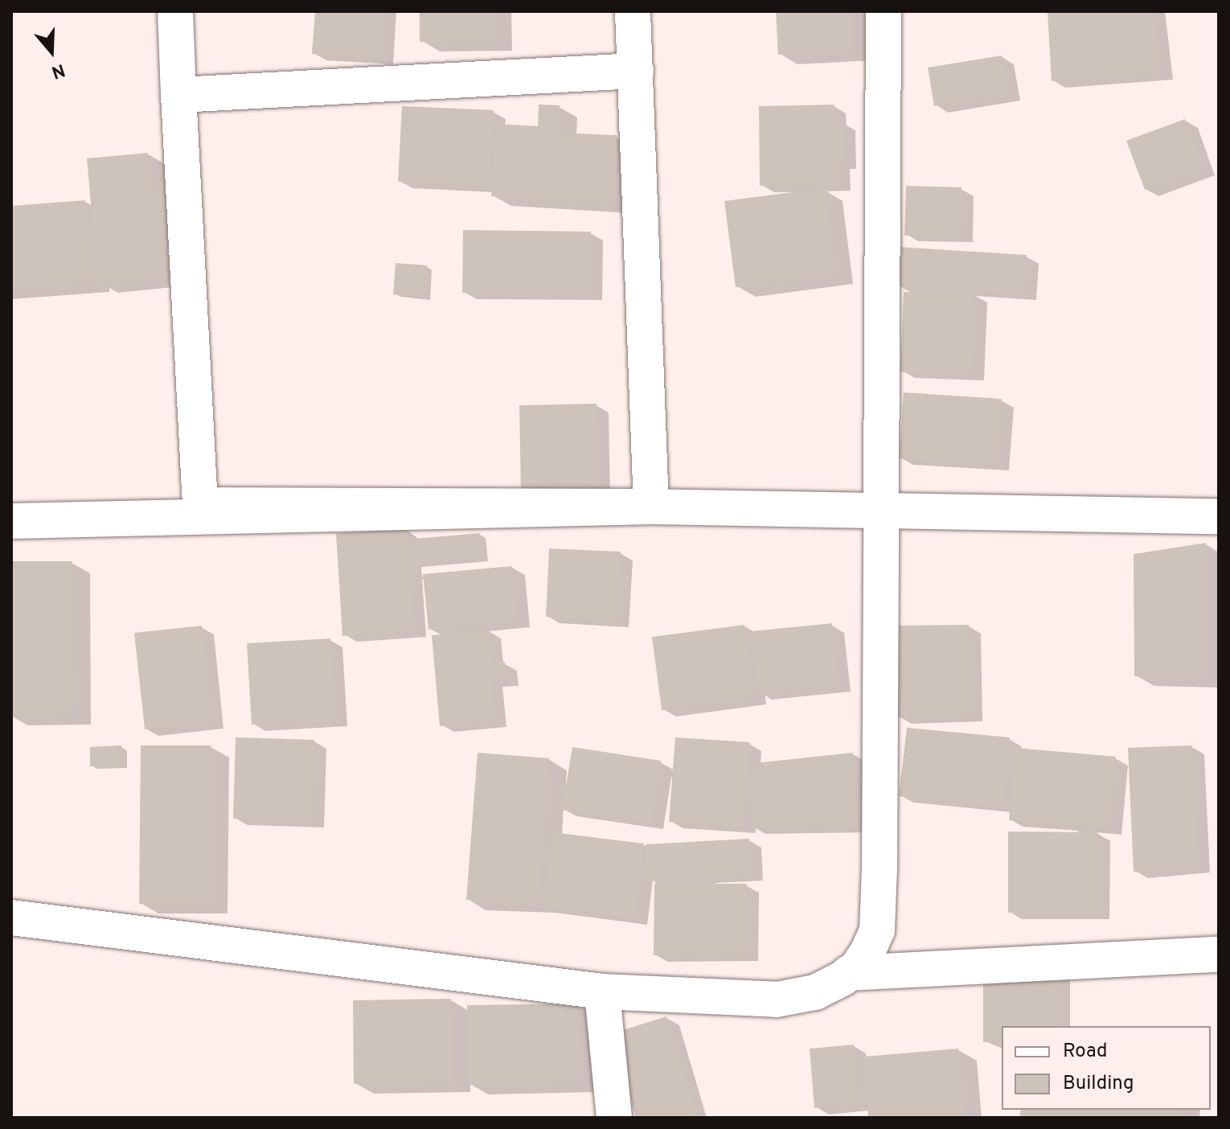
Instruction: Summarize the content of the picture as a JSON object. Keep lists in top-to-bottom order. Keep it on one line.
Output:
{"legend":["Road","Building"],"north":"bottom"}
